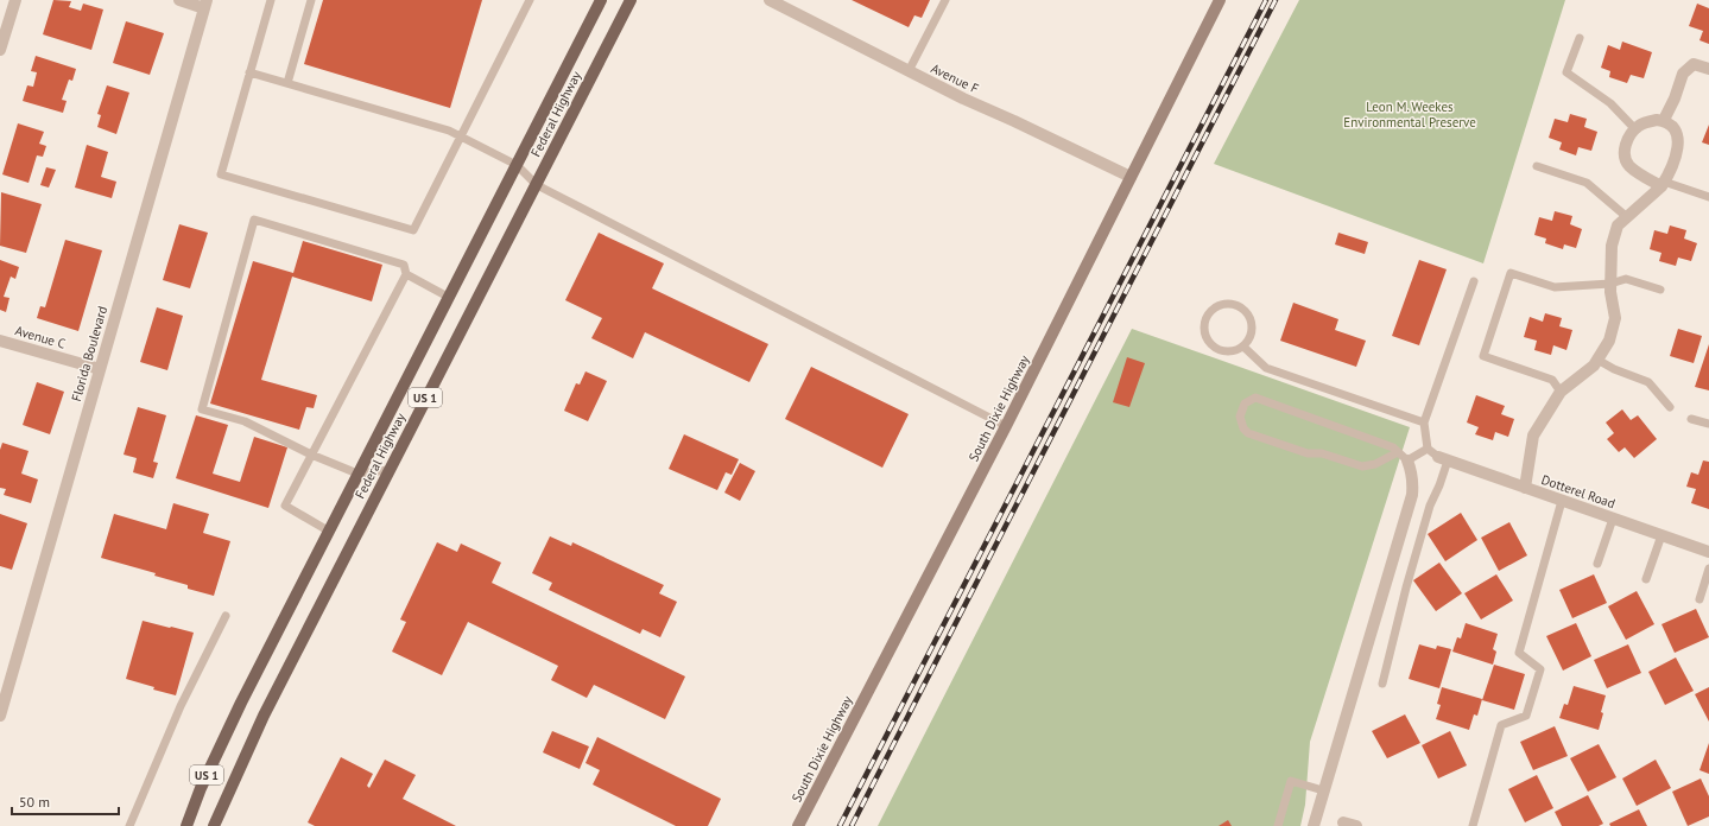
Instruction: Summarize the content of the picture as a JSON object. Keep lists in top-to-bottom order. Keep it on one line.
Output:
{"streets":{"main road":["Federal Highway","US 1"],"street":["Avenue F","Avenue C","Florida Boulevard","South Dixie Highway","Dotterel Road"]},"crossings":[["Avenue F","South Dixie Highway"],["Avenue C","Florida Boulevard"]],"parks":["Leon M. Weekes Environmental Preserve"],"scale_bar":"50 m"}
